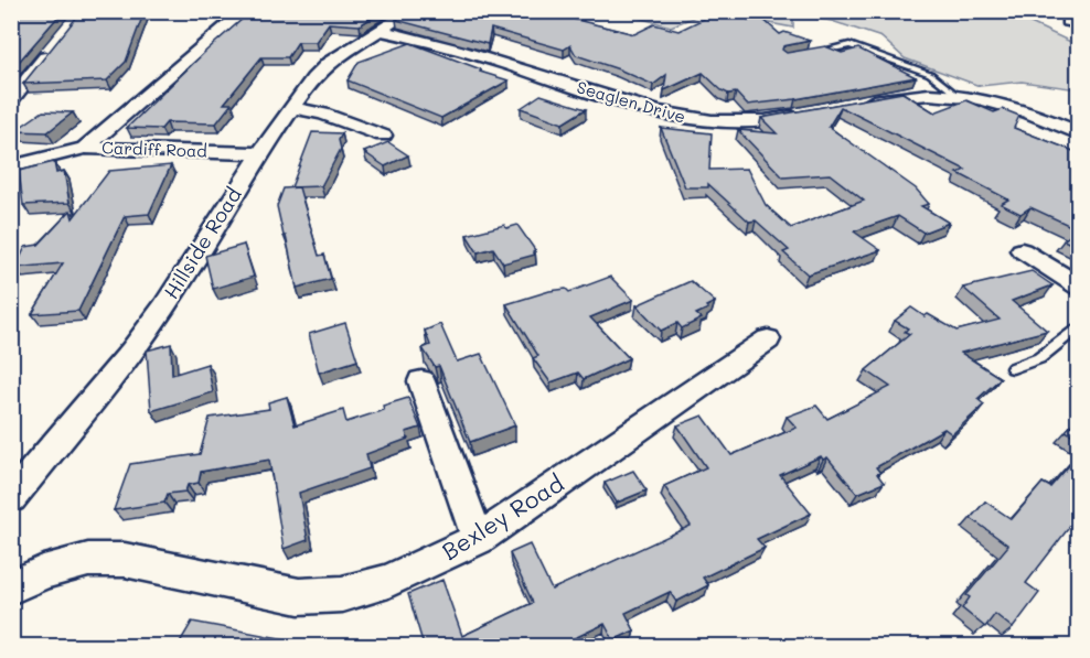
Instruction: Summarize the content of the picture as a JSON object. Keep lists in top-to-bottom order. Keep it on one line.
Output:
{"streets":{"street":["Seaglen Drive","Cardiff Road","Hillside Road","Bexley Road"]},"crossings":[["Seaglen Drive","Hillside Road"],["Cardiff Road","Hillside Road"]]}
